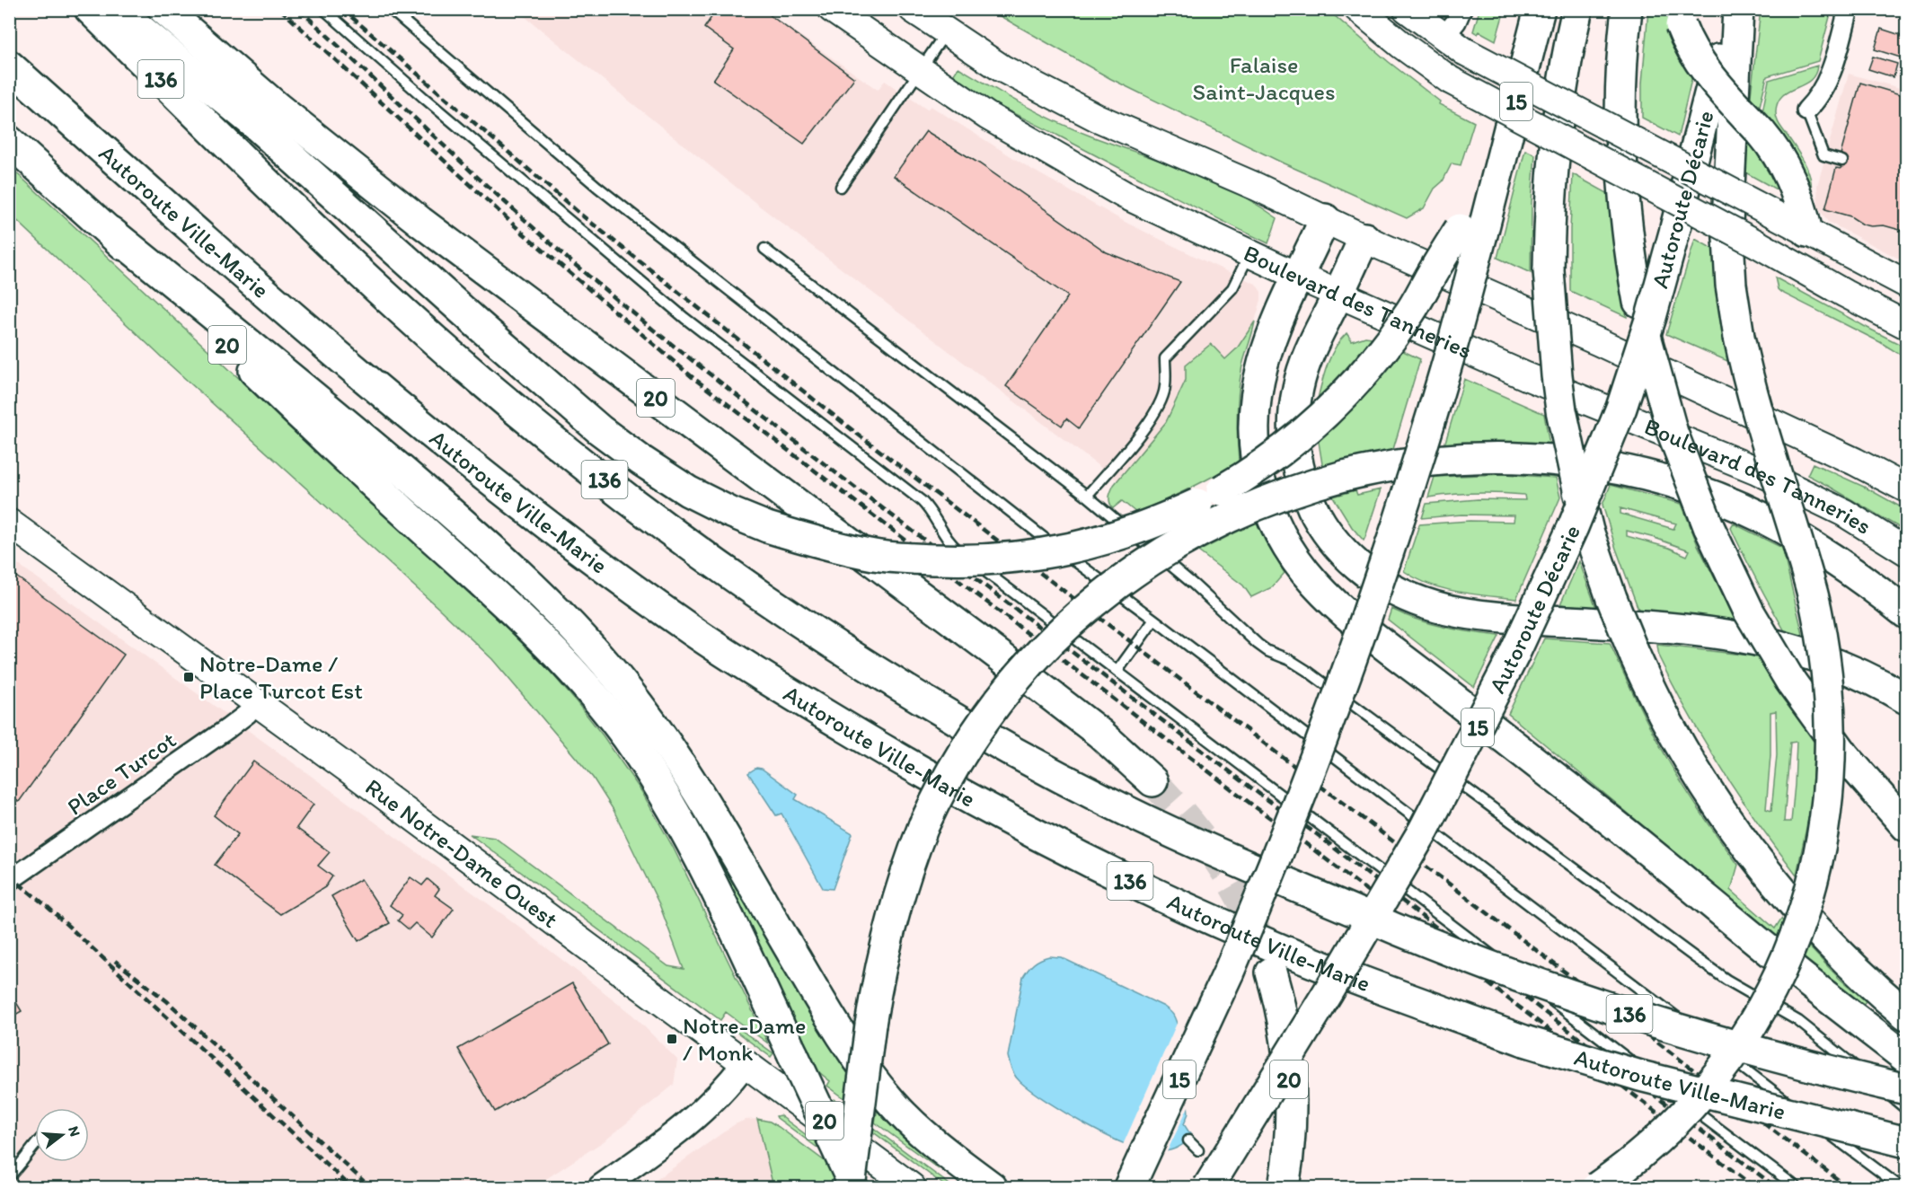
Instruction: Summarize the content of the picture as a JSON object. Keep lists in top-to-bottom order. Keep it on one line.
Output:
{"streets":{"highway":["136","15","Autoroute Décarie","Autoroute Ville-Marie","20"],"main road":["Boulevard des Tanneries","Rue Notre-Dame Ouest"],"street":["Place Turcot"]},"crossings":[["Place Turcot","Rue Notre-Dame Ouest"]],"parks":["Falaise Saint-Jacques"],"places":{"transit":["Notre-Dame / Place Turcot Est","Notre-Dame / Monk"]},"north":"right"}
